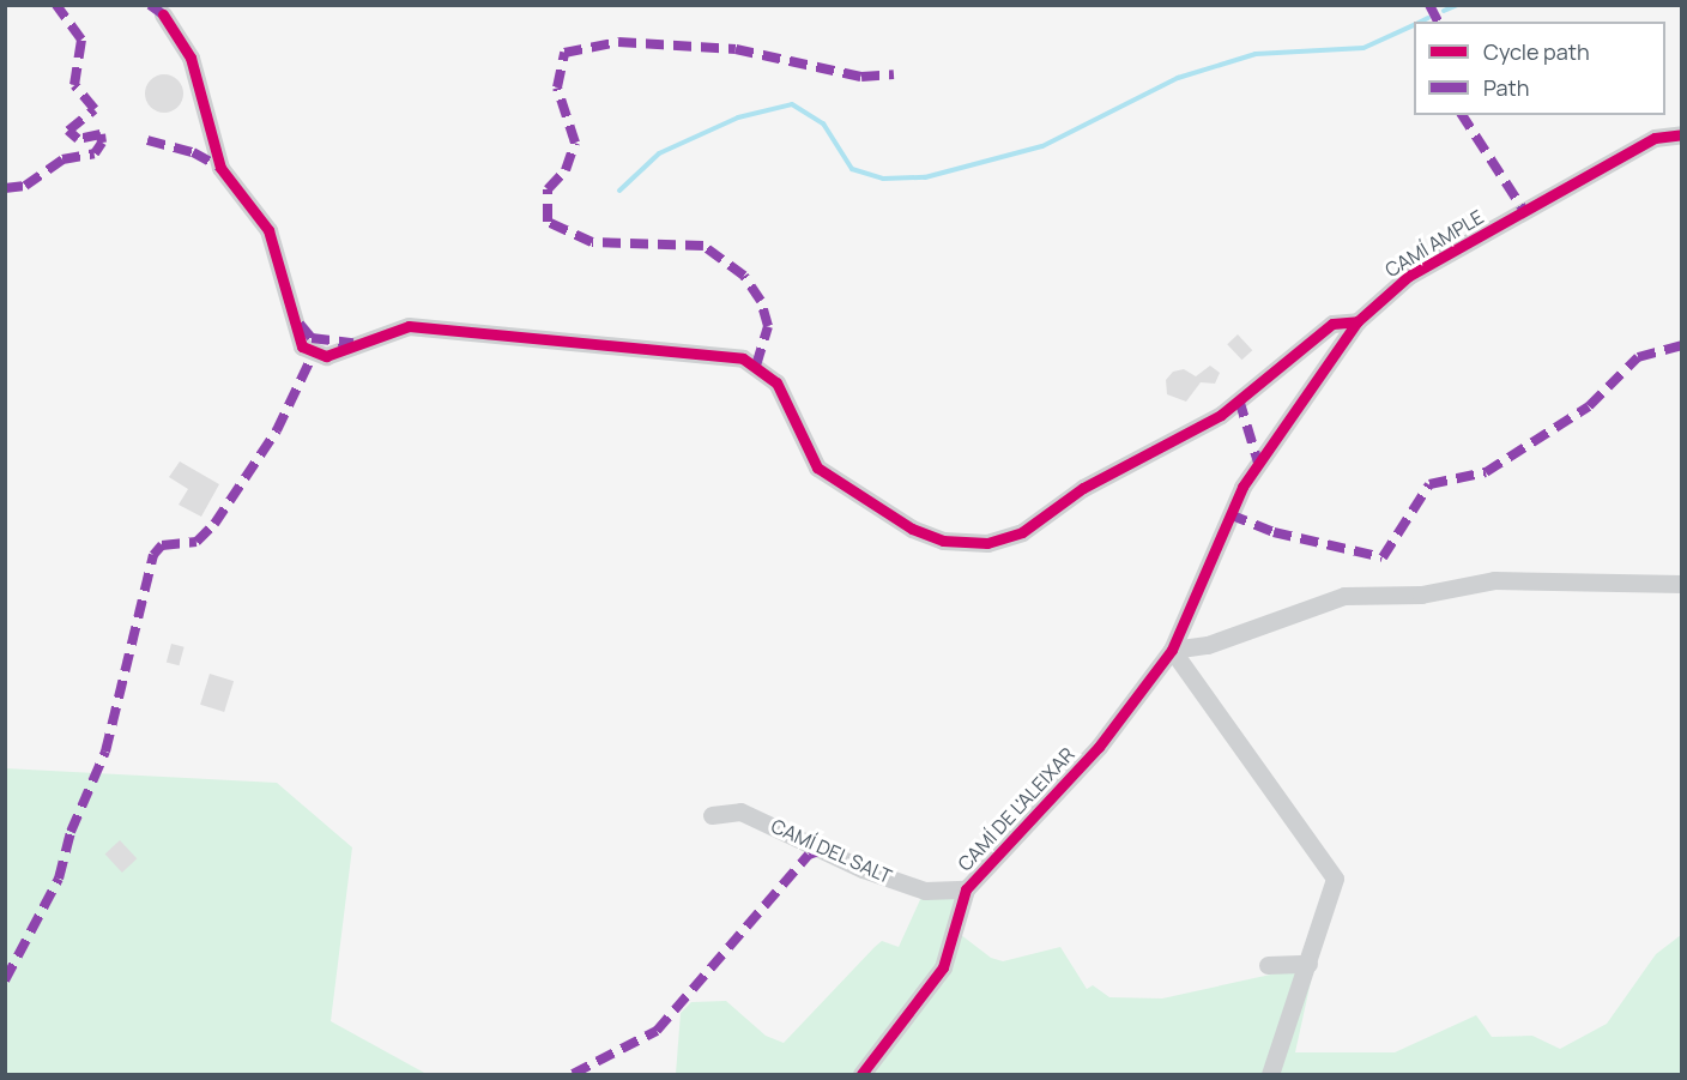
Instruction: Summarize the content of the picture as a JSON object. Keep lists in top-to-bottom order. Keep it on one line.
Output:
{"streets":{"street":["CAMÍ AMPLE","CAMÍ DE L'ALEIXAR","CAMÍ DEL SALT"]},"crossings":[["CAMÍ AMPLE","CAMÍ DE L'ALEIXAR"],["CAMÍ DE L'ALEIXAR","CAMÍ DEL SALT"]],"legend":["Cycle path","Path"]}
